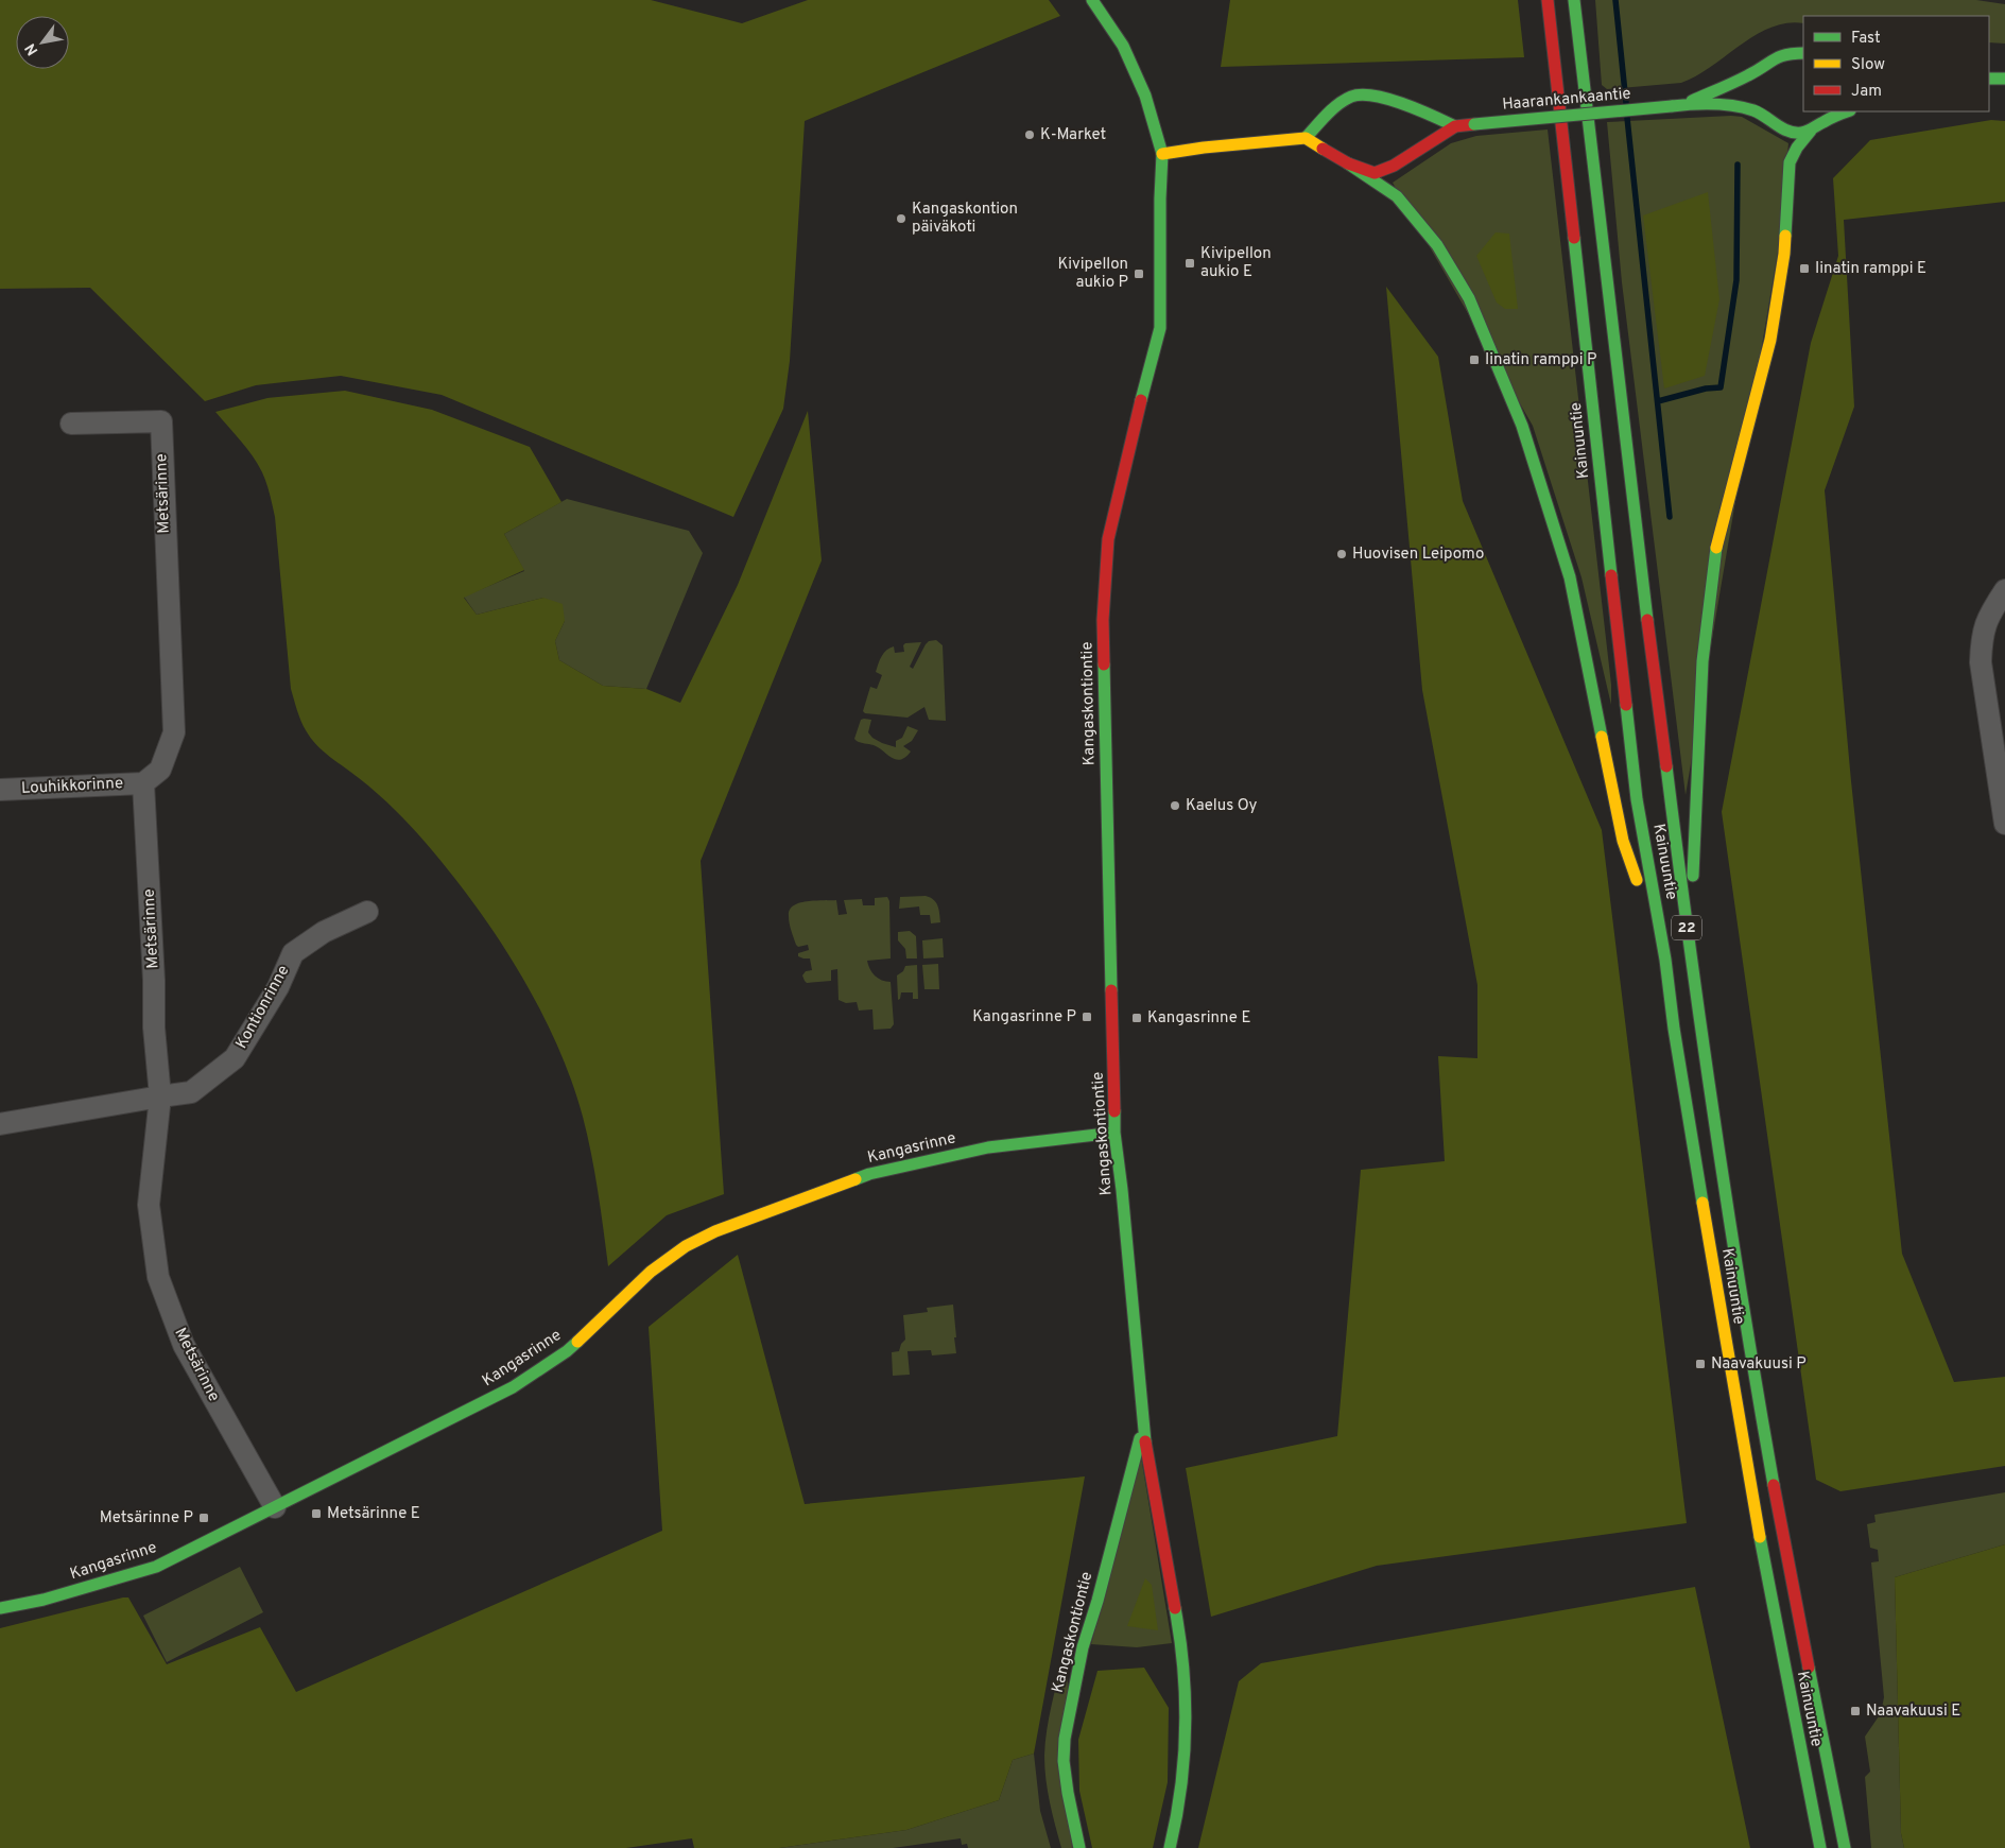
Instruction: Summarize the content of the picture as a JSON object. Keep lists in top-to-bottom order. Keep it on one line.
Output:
{"streets":{"main road":["Haarankankaantie","Kainuuntie","Kangaskontiontie","22","Kangasrinne"],"street":["Metsärinne","Louhikkorinne","Kontionrinne"]},"crossings":[["Metsärinne","Louhikkorinne"],["Metsärinne","Kontionrinne"],["Metsärinne","Kangasrinne"],["Kangaskontiontie","Kangasrinne"]],"places":{"other":["K-Market","Kangaskontion päiväkoti","Huovisen Leipomo","Kaelus Oy"],"transit":["Kivipellon aukio E","Iinatin ramppi E","Kivipellon aukio P","Iinatin ramppi P","Kangasrinne P","Kangasrinne E","Naavakuusi P","Metsärinne E","Metsärinne P","Naavakuusi E"]},"legend":["Fast","Slow","Jam"],"north":"bottom left"}
